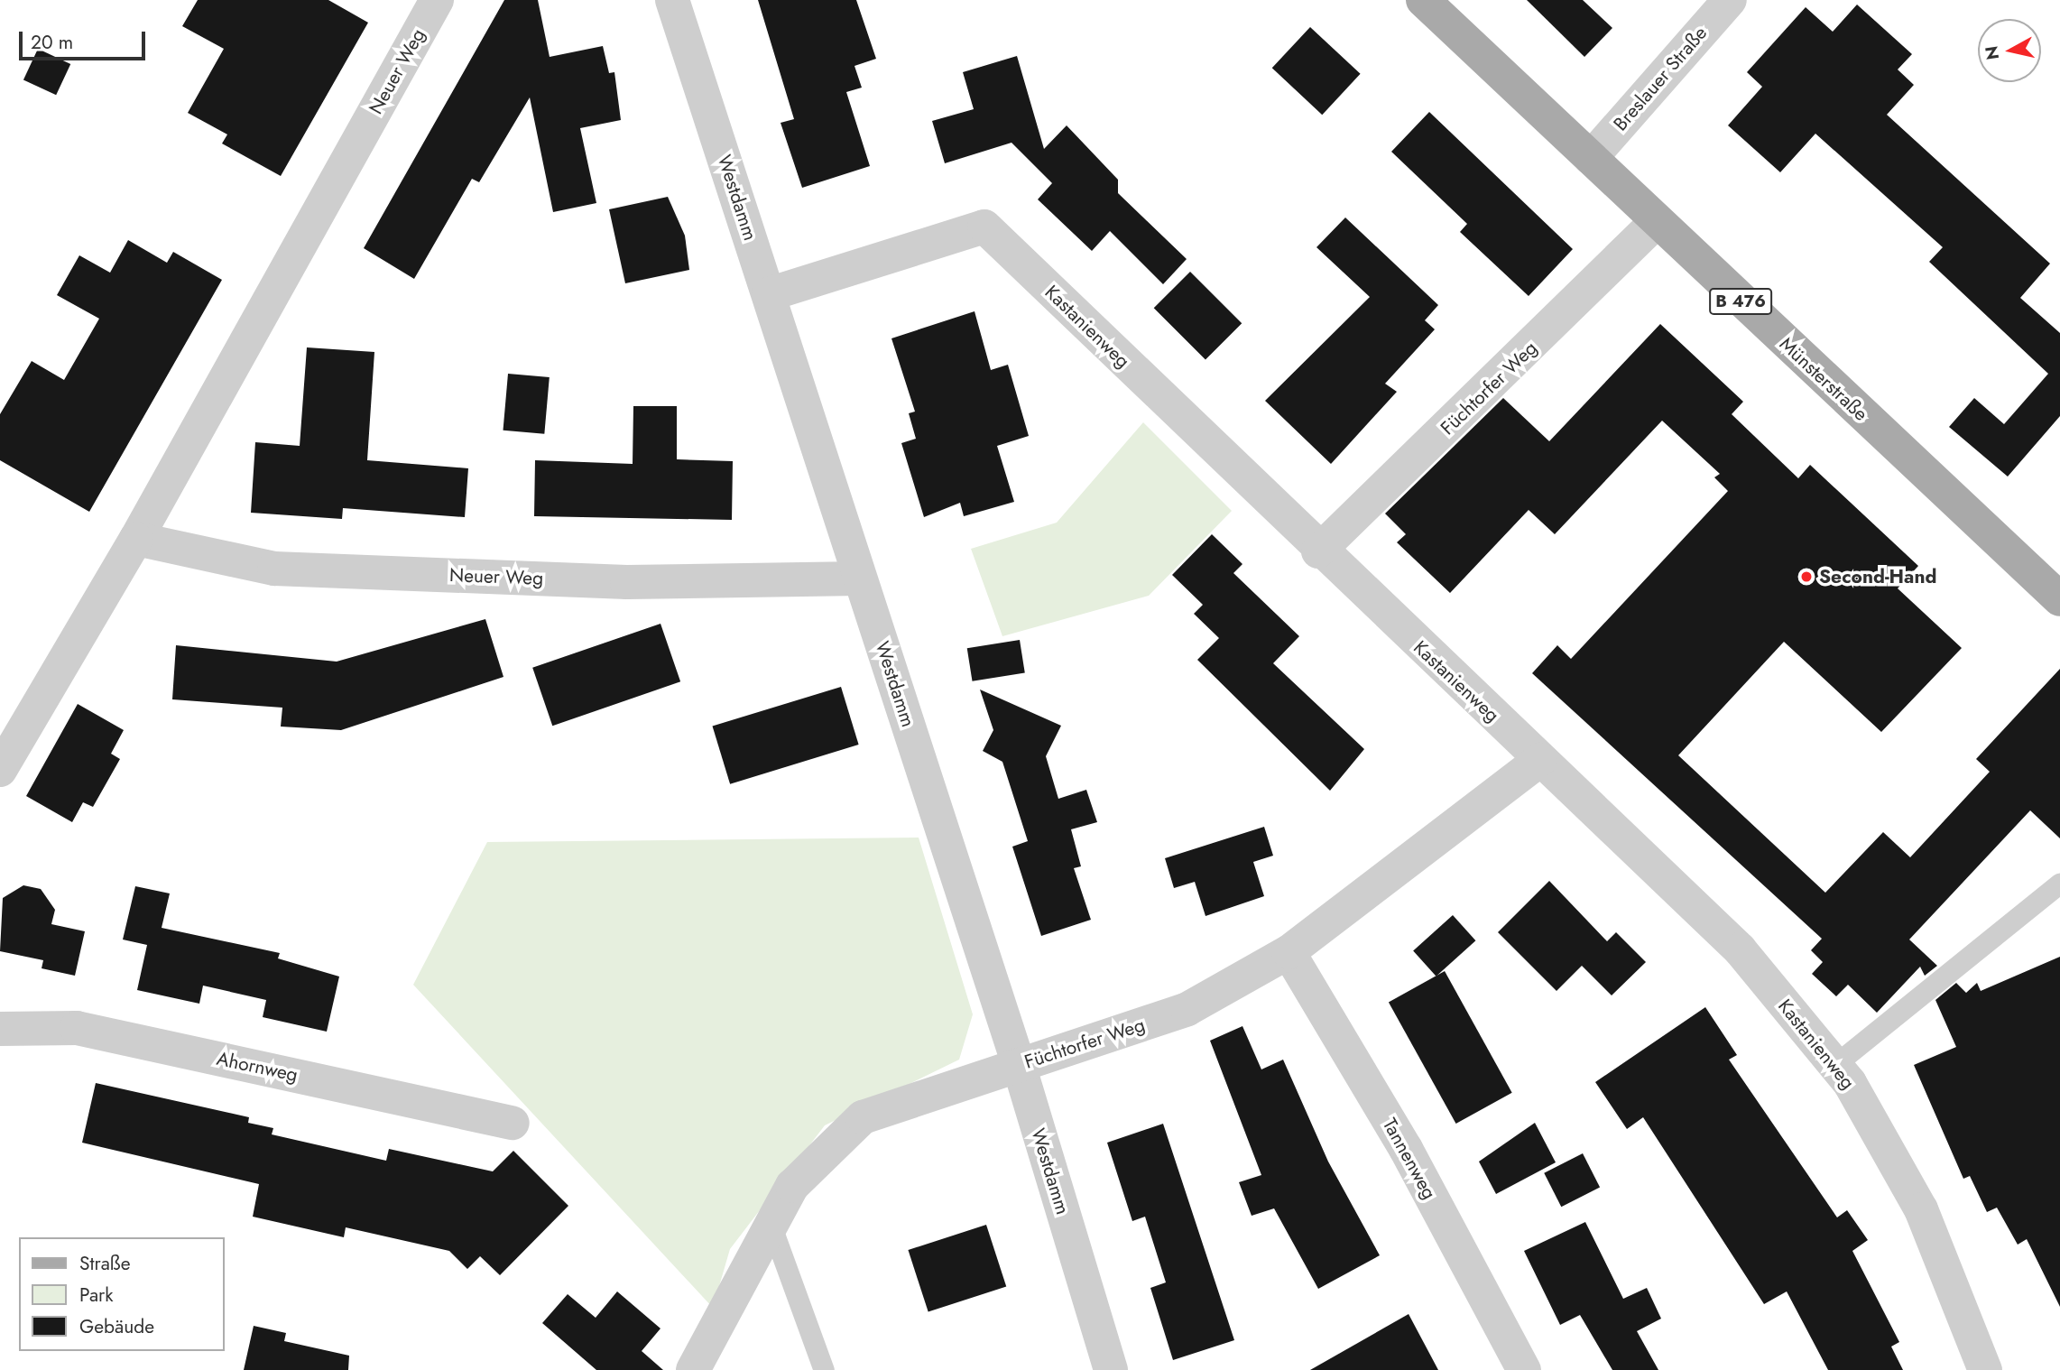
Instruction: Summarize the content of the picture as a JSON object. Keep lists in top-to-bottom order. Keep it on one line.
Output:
{"streets":{"main road":["B 476","Münsterstraße"],"street":["Neuer Weg","Breslauer Straße","Westdamm","Kastanienweg","Füchtorfer Weg","Ahornweg","Tannenweg"]},"crossings":[["Neuer Weg","Westdamm"],["Breslauer Straße","Münsterstraße"],["Westdamm","Kastanienweg"],["Westdamm","Füchtorfer Weg"],["Kastanienweg","Füchtorfer Weg"],["Münsterstraße","Füchtorfer Weg"],["Füchtorfer Weg","Tannenweg"]],"places":["Second-Hand"],"legend":["Straße","Park","Gebäude"],"scale_bar":"20 m","north":"left"}
